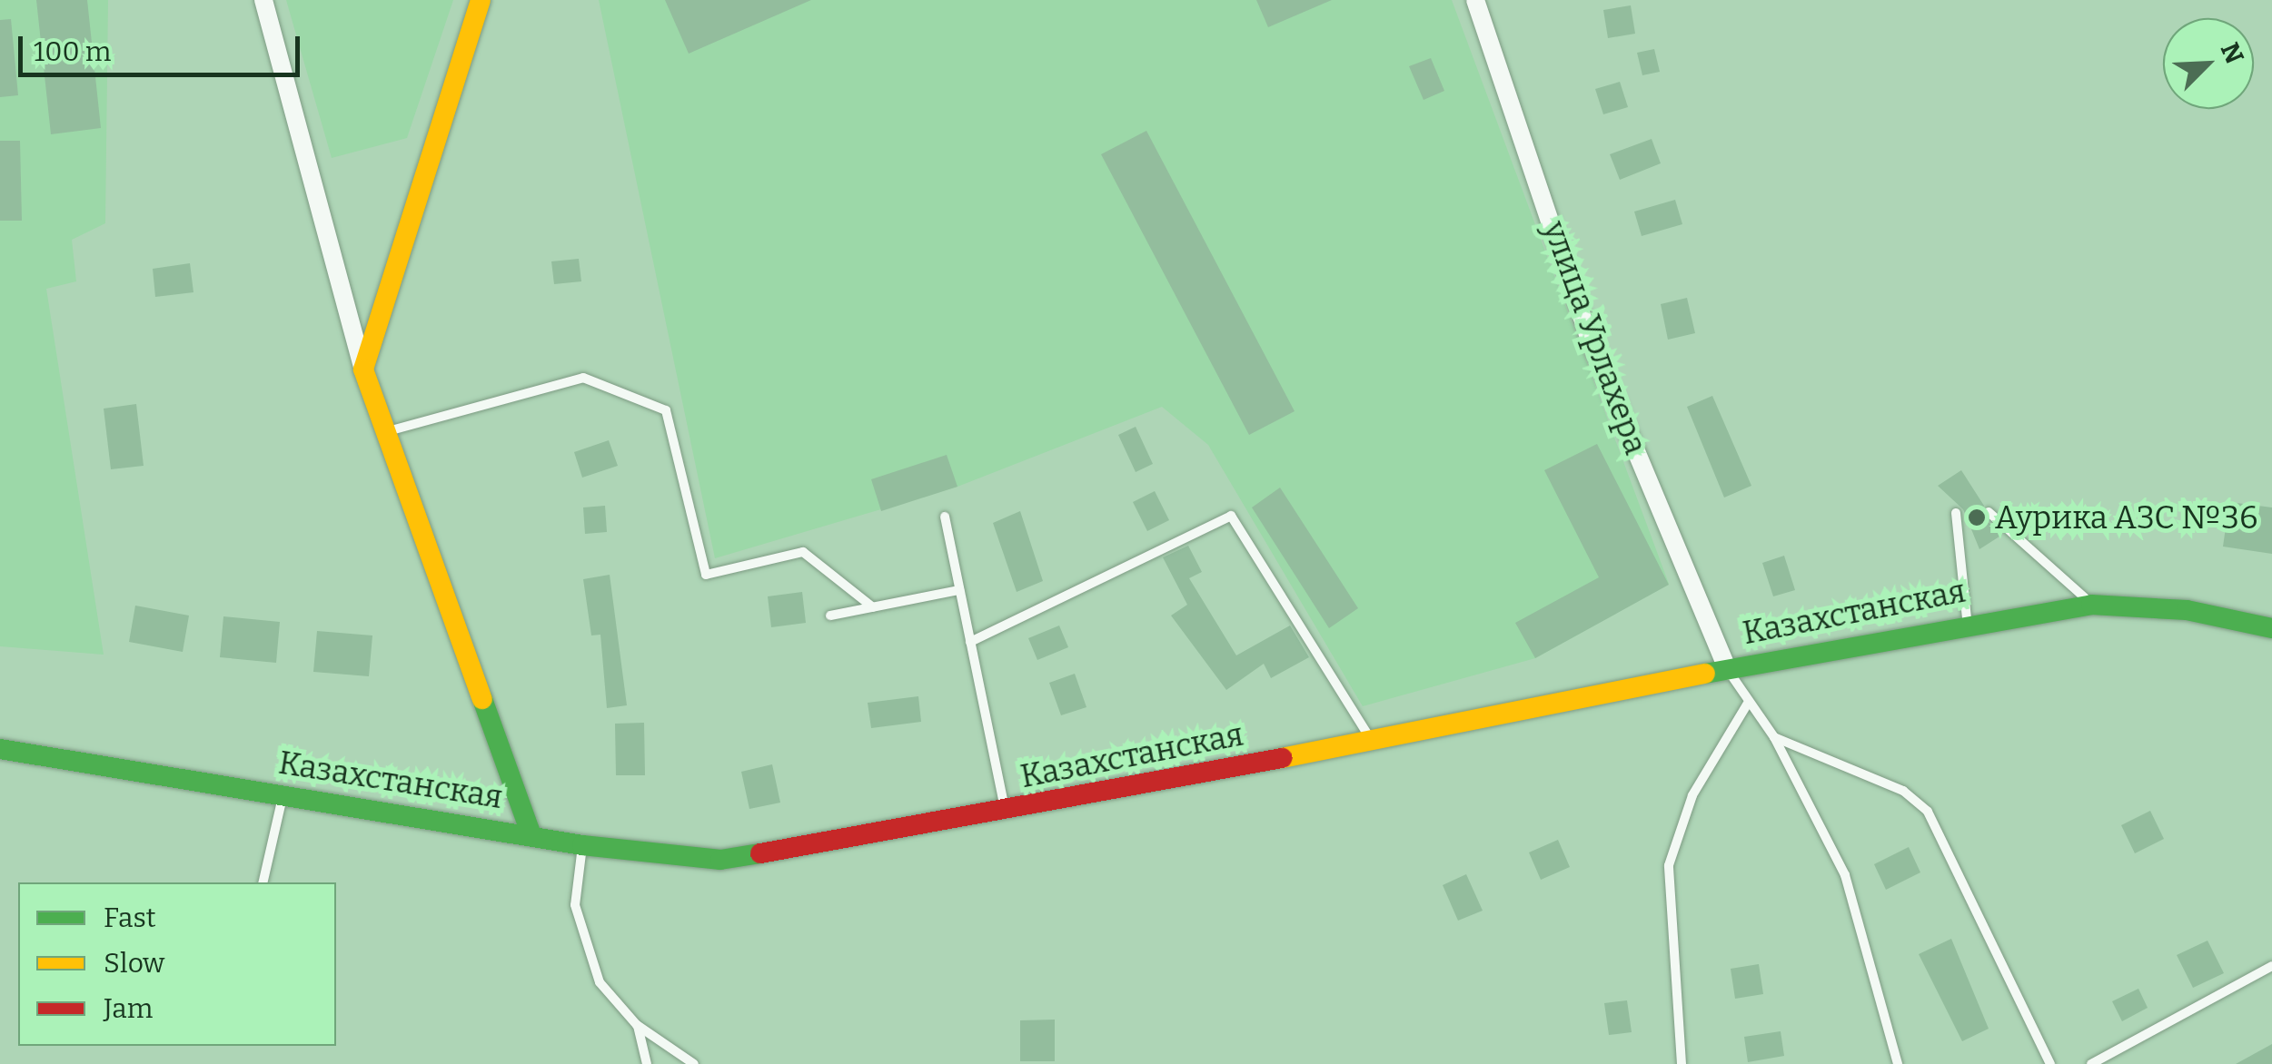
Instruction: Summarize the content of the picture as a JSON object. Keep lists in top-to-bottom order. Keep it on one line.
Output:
{"streets":{"main road":["Казахстанская"],"street":["улица Урлахера"]},"crossings":[["улица Урлахера","Казахстанская"]],"places":["Аурика АЗС №36"],"legend":["Fast","Slow","Jam"],"scale_bar":"100 m","north":"top right"}
